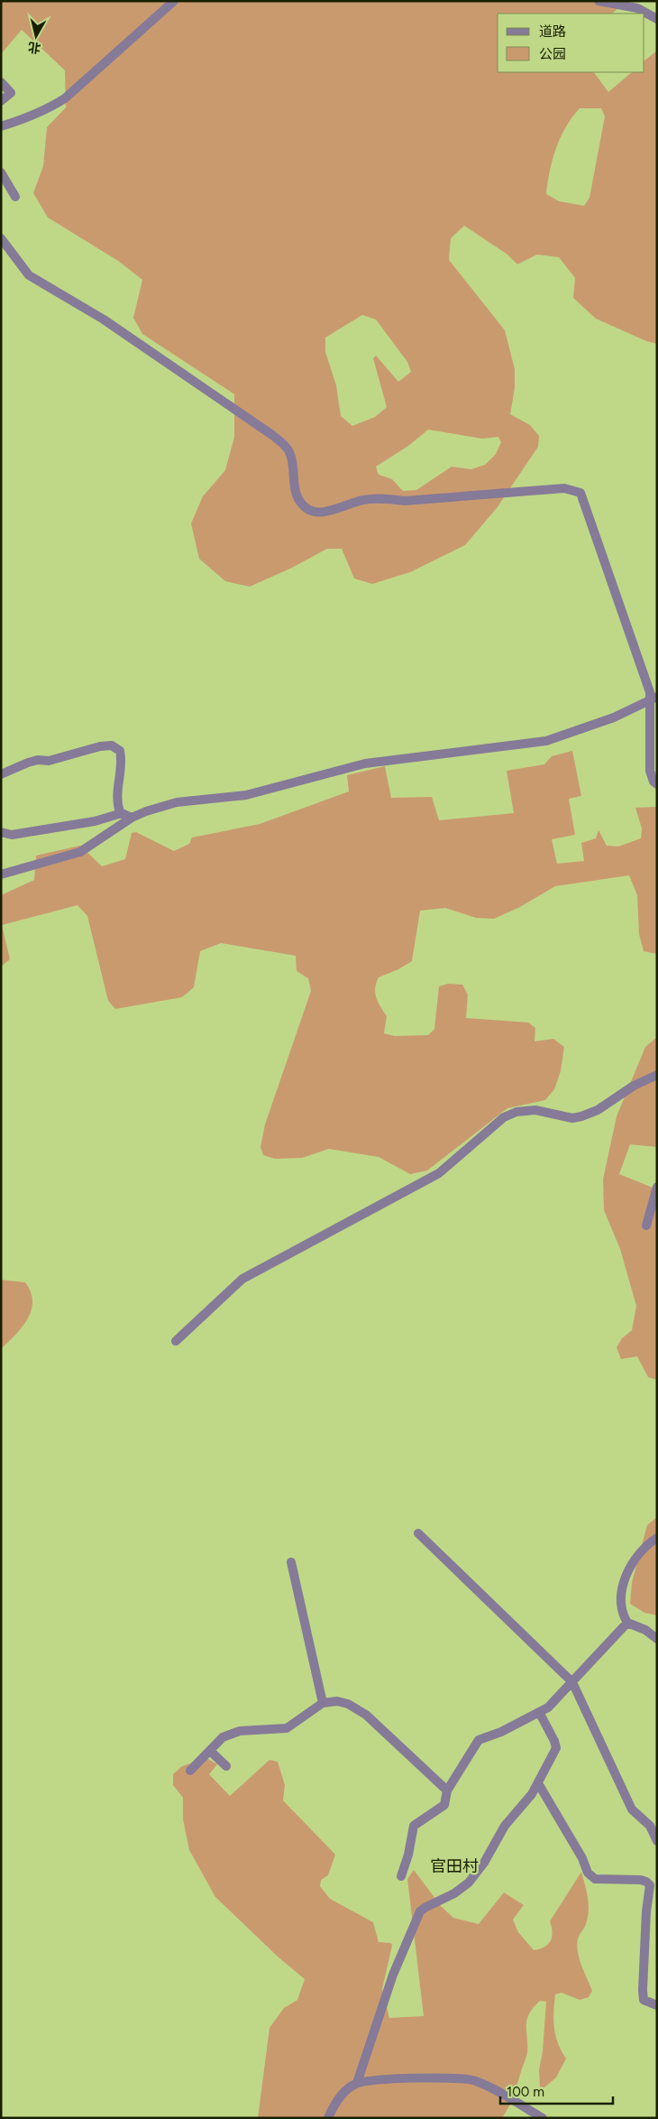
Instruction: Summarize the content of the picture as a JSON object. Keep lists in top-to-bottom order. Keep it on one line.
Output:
{"districts":["官田村"],"legend":["道路","公园"],"scale_bar":"100 m","north":"bottom"}
